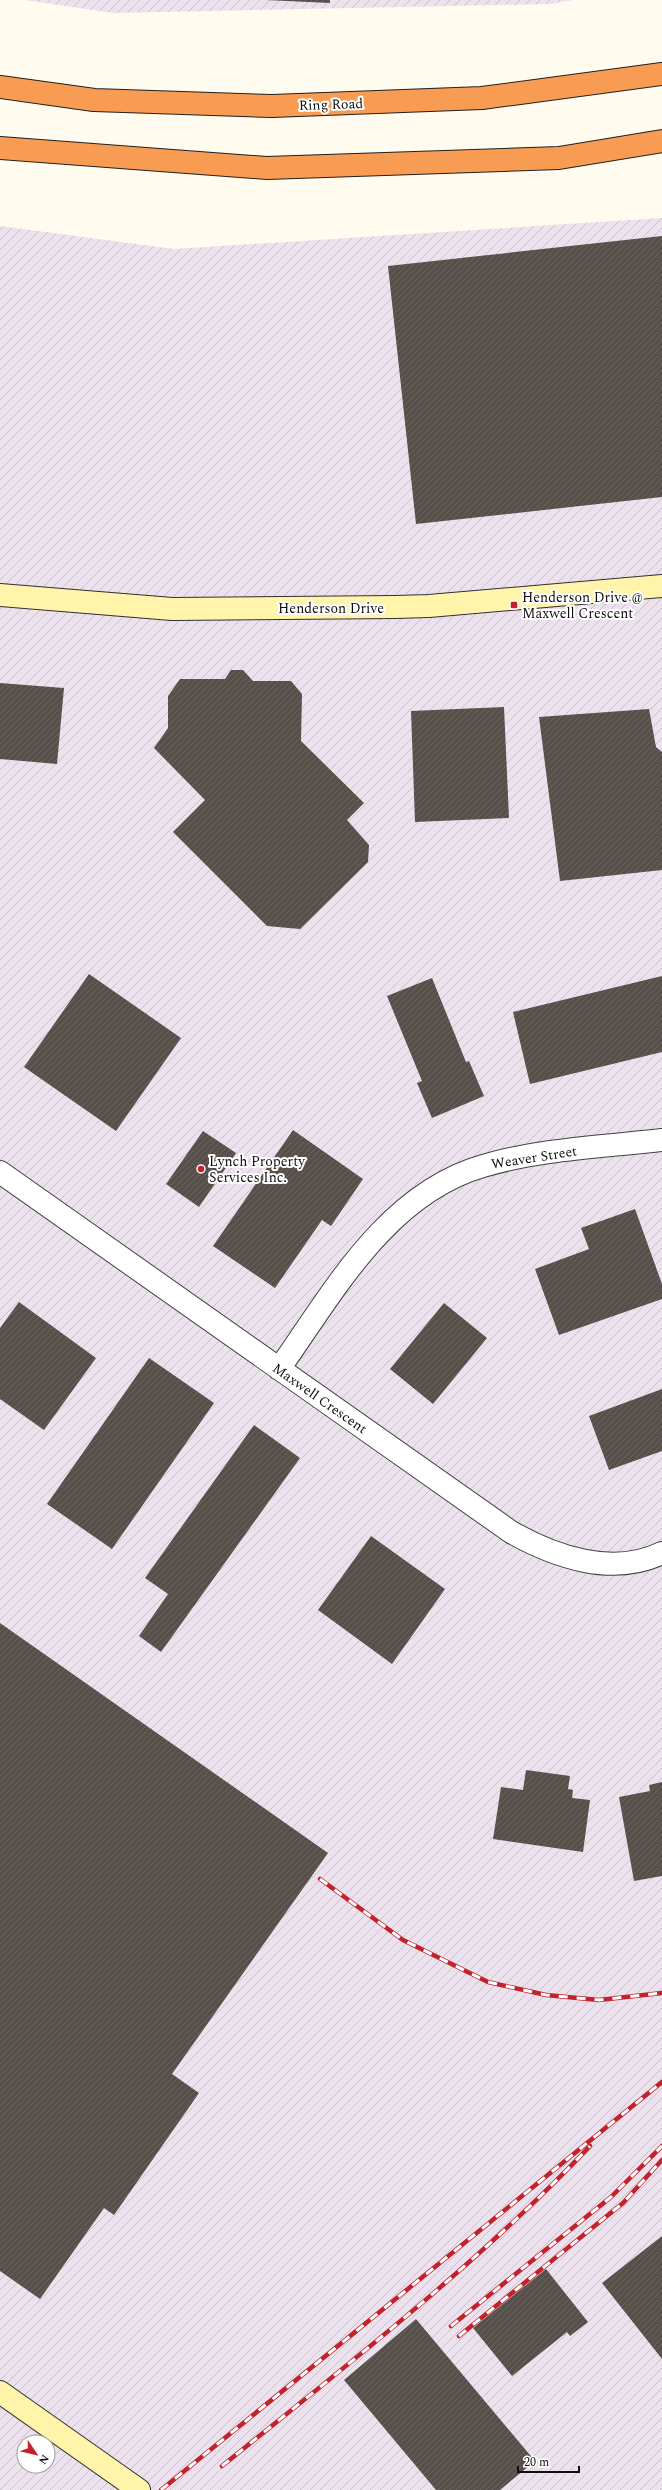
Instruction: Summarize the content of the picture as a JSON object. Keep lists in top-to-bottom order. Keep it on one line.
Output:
{"streets":{"highway":["Ring Road"],"street":["Henderson Drive","Weaver Street","Maxwell Crescent"]},"crossings":[["Weaver Street","Maxwell Crescent"]],"places":{"transit":["Henderson Drive @ Maxwell Crescent"],"other":["Lynch Property Services Inc."]},"scale_bar":"20 m","north":"bottom right"}
